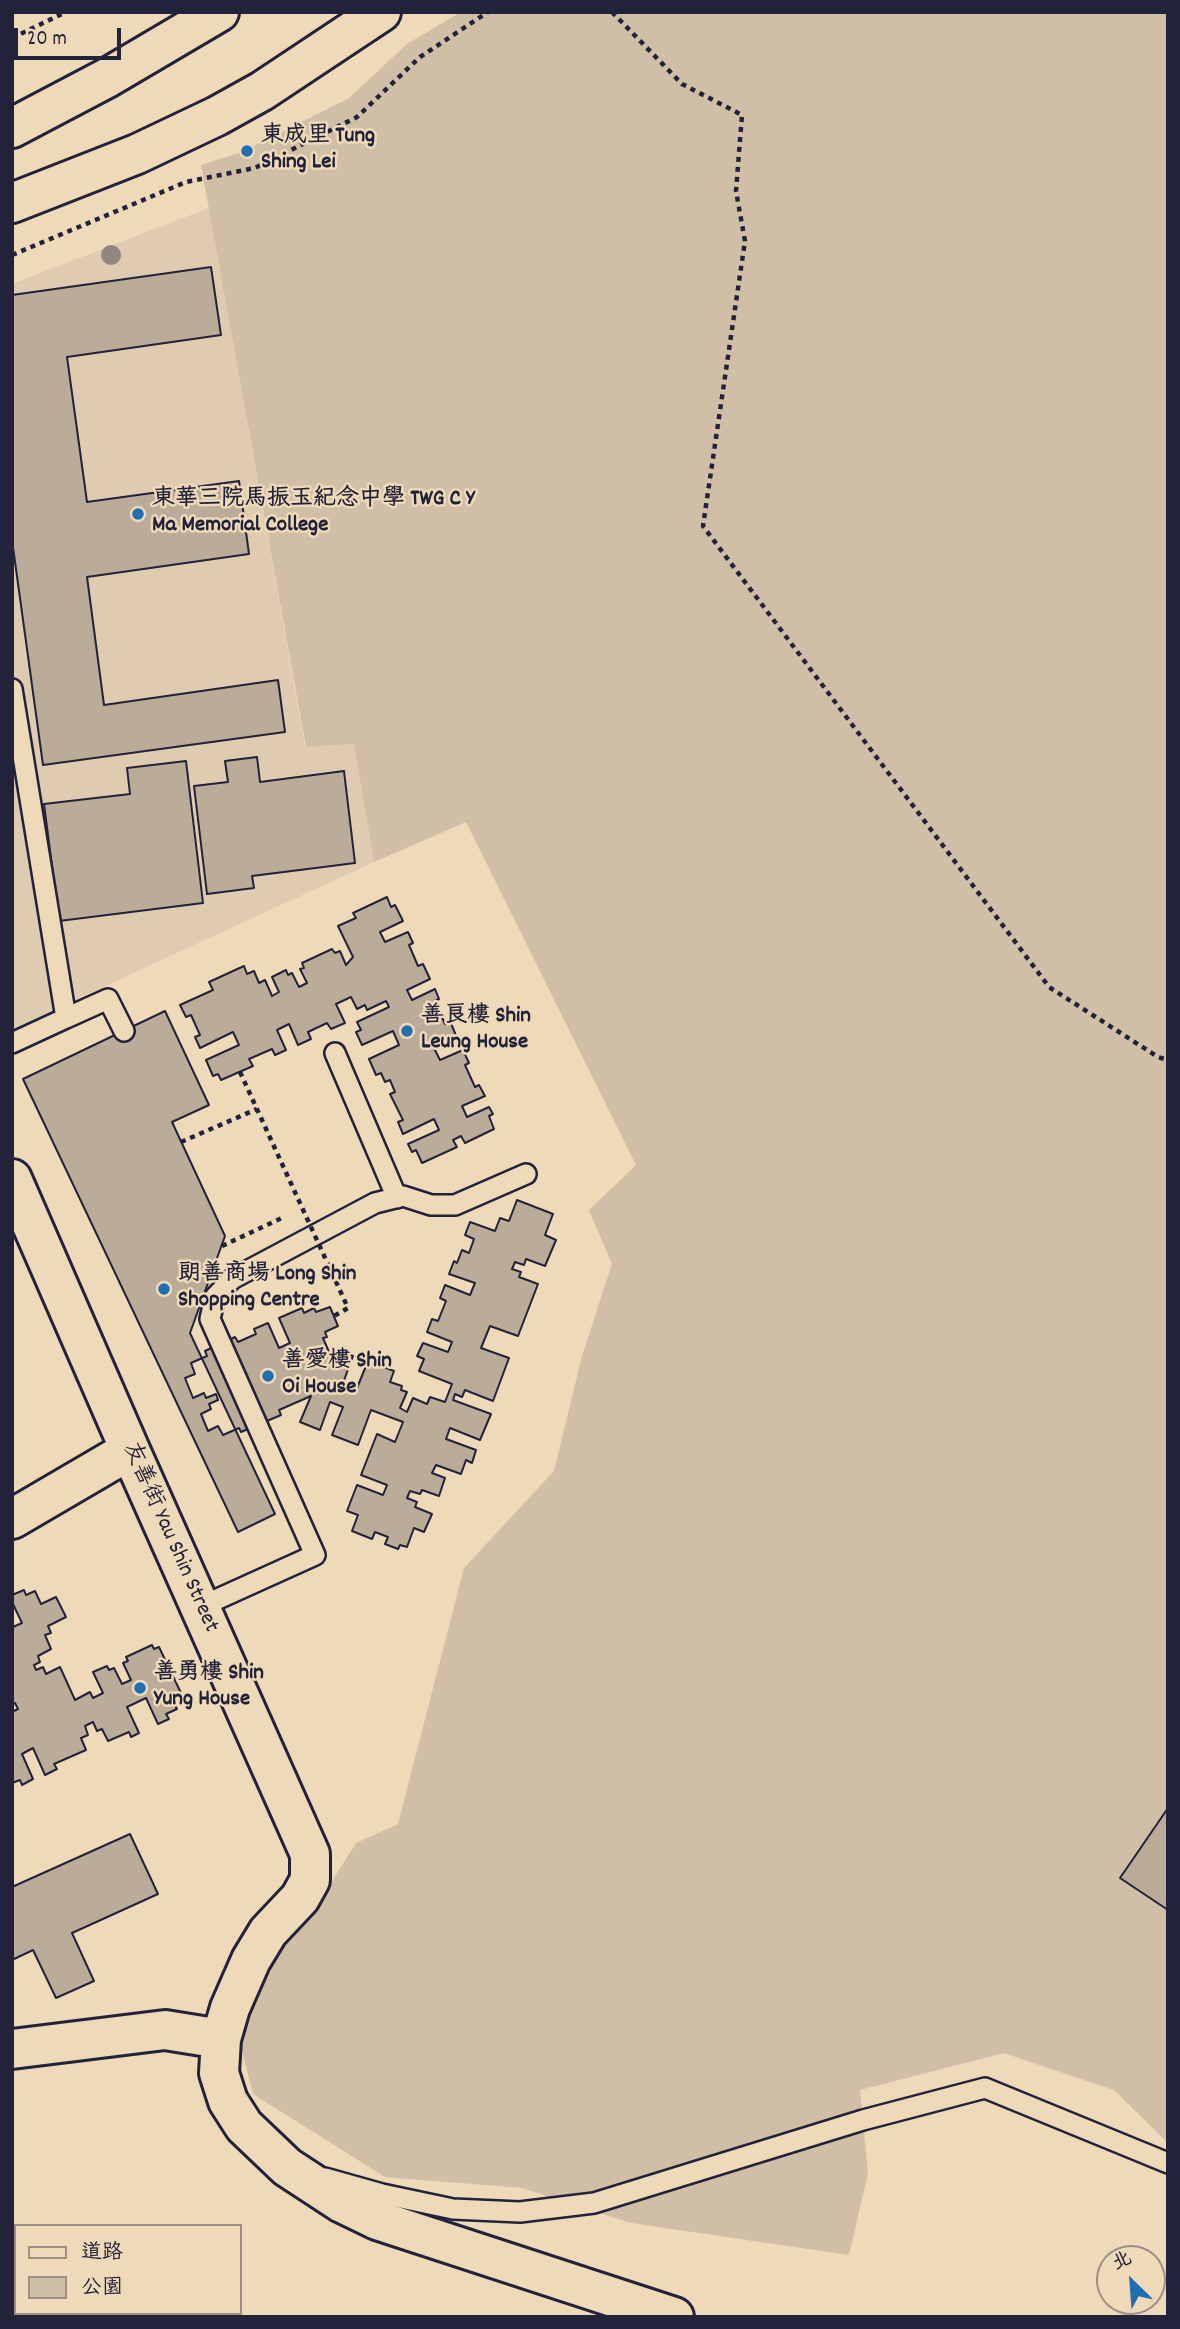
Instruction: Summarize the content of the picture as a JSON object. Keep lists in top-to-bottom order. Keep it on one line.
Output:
{"streets":{"street":["友善街 Yau Shin Street"]},"places":["東成里 Tung Shing Lei","東華三院馬振玉紀念中學 TWG C Y Ma Memorial College","善良樓 Shin Leung House","朗善商場 Long Shin Shopping Centre","善愛樓 Shin Oi House","善勇樓 Shin Yung House"],"legend":["道路","公園"],"scale_bar":"20 m","north":"top left"}
